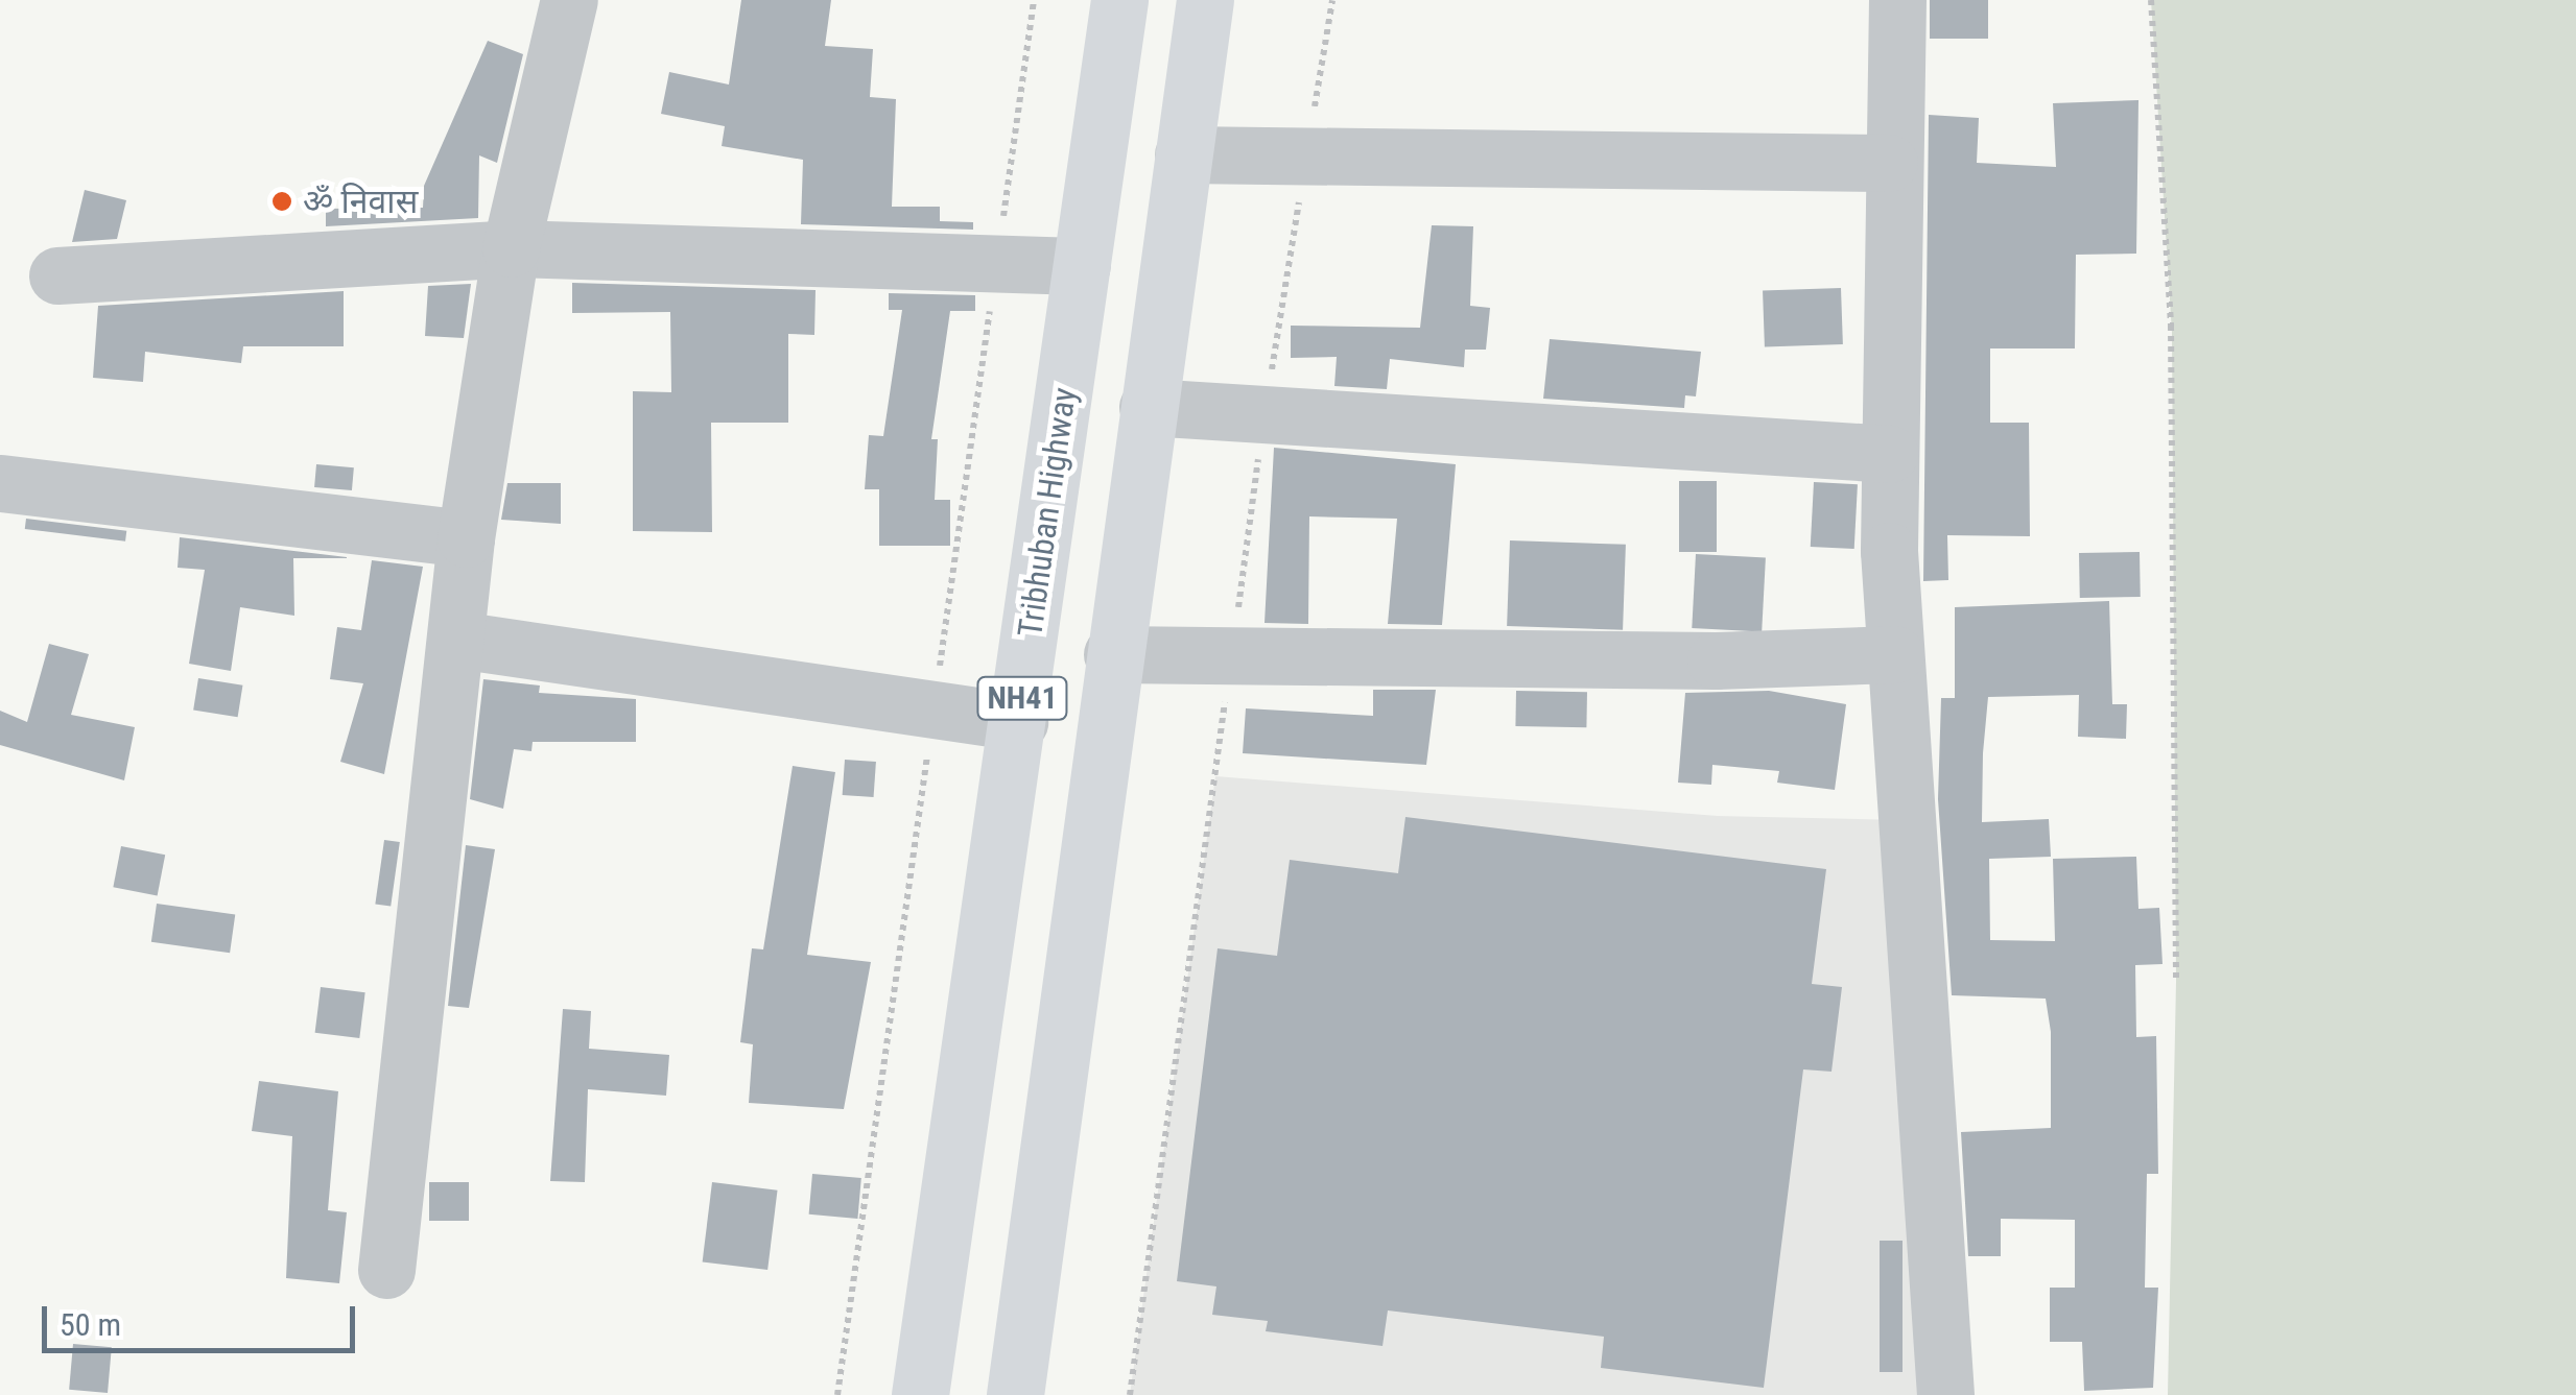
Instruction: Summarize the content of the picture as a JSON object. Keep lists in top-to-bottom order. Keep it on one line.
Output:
{"streets":{"highway":["Tribhuban Highway","NH41"]},"places":["ॐ निवास"],"scale_bar":"50 m"}
